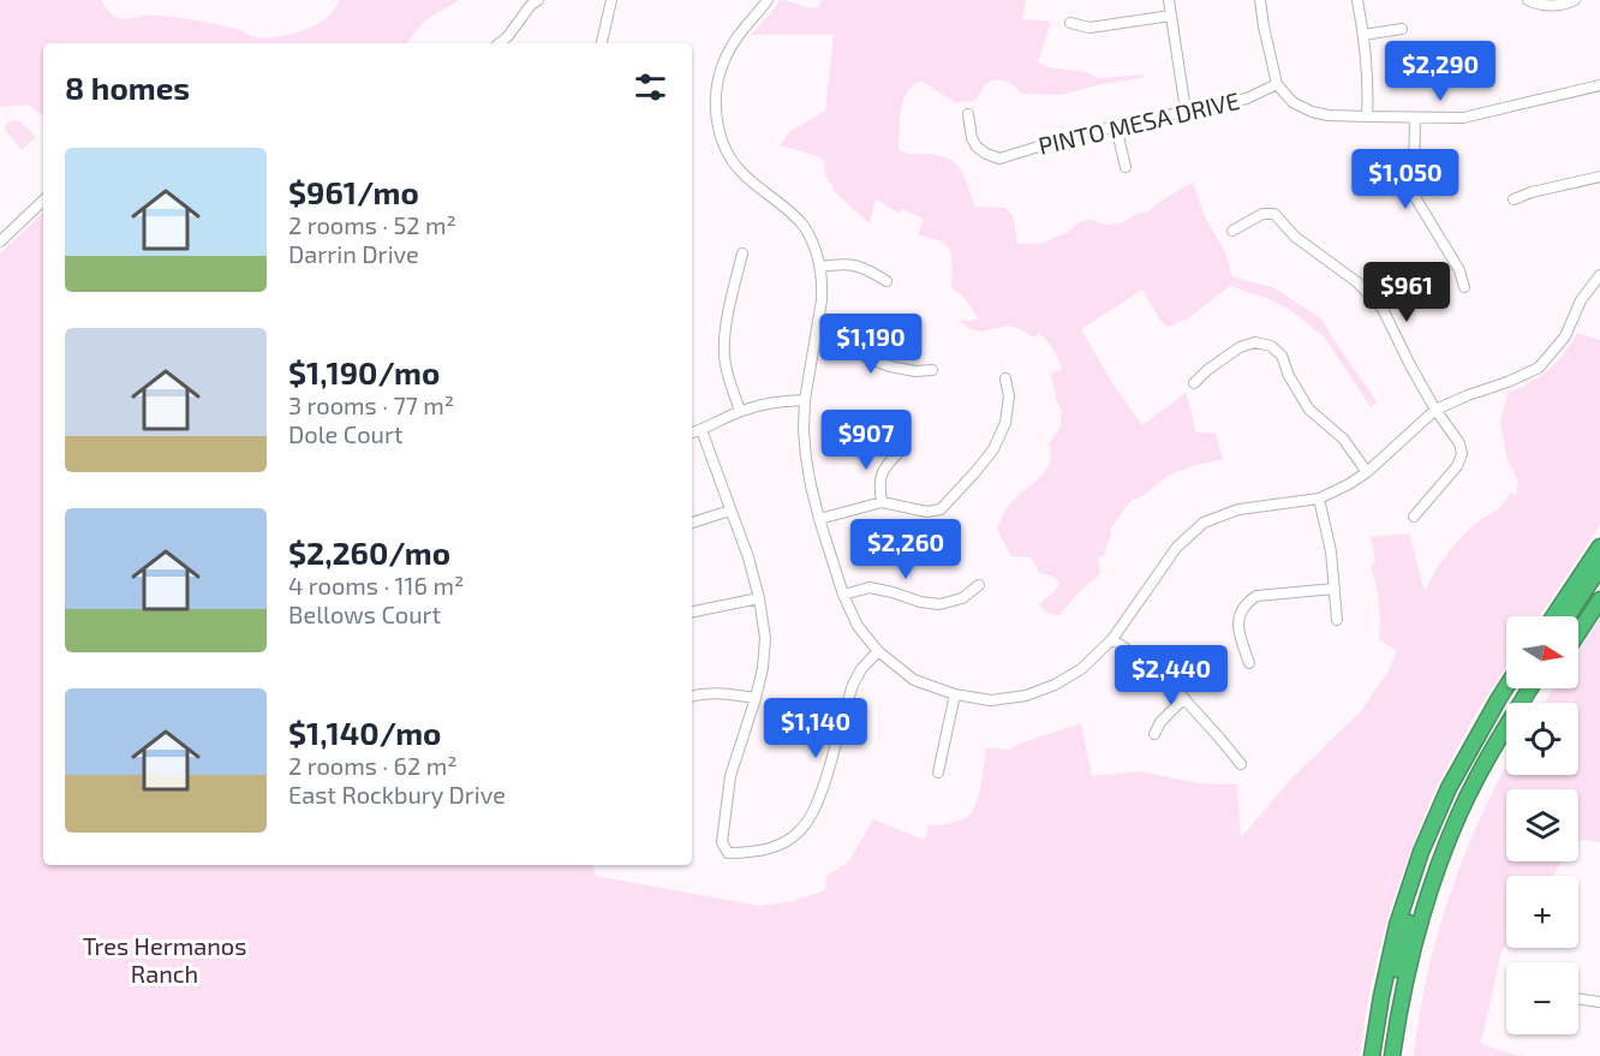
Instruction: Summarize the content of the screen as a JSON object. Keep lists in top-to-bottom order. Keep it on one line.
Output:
{"streets":{"street":["PINTO MESA DRIVE"]},"parks":["Tres Hermanos Ranch"],"north":"right","page":{"price":["$2,290","$1,050","$961","$1,190","$907","$2,260","$2,440","$1,140"],"heading":"8 homes","list":[{"name":"$961/mo","note":"2 rooms · 52 m² · Darrin Drive"},{"name":"$1,190/mo","note":"3 rooms · 77 m² · Dole Court"},{"name":"$2,260/mo","note":"4 rooms · 116 m² · Bellows Court"},{"name":"$1,140/mo","note":"2 rooms · 62 m² · East Rockbury Drive"}],"map_buttons":["+","−"]}}
